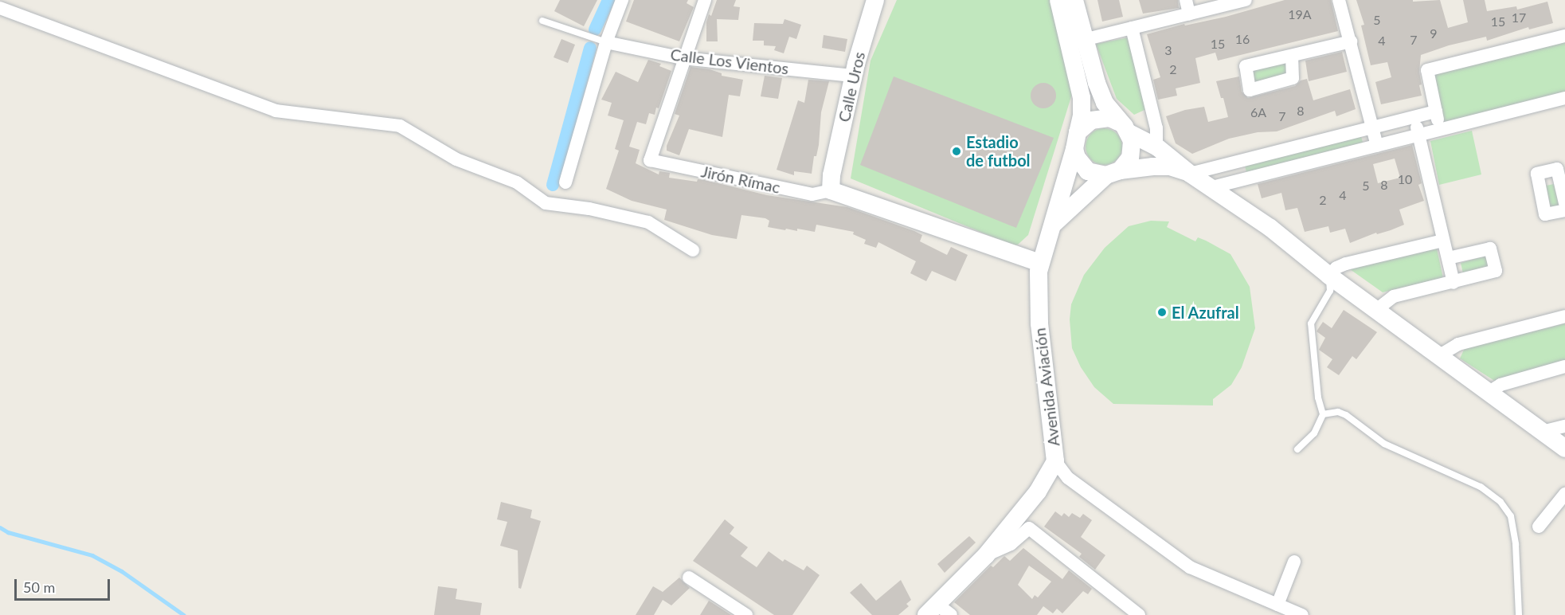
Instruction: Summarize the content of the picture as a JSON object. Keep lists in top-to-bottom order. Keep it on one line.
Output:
{"streets":{"street":["Calle Los Vientos","Calle Uros","Jirón Rímac","Avenida Aviación"]},"crossings":[["Calle Los Vientos","Calle Uros"],["Calle Los Vientos","Jirón Rímac"],["Calle Uros","Jirón Rímac"]],"places":["Estadio de futbol","El Azufral"],"house_numbers":["19A","17","5","15","9","16","7","4","15","3","2","8","6A","7","10","8","5","4","2"],"scale_bar":"50 m"}
